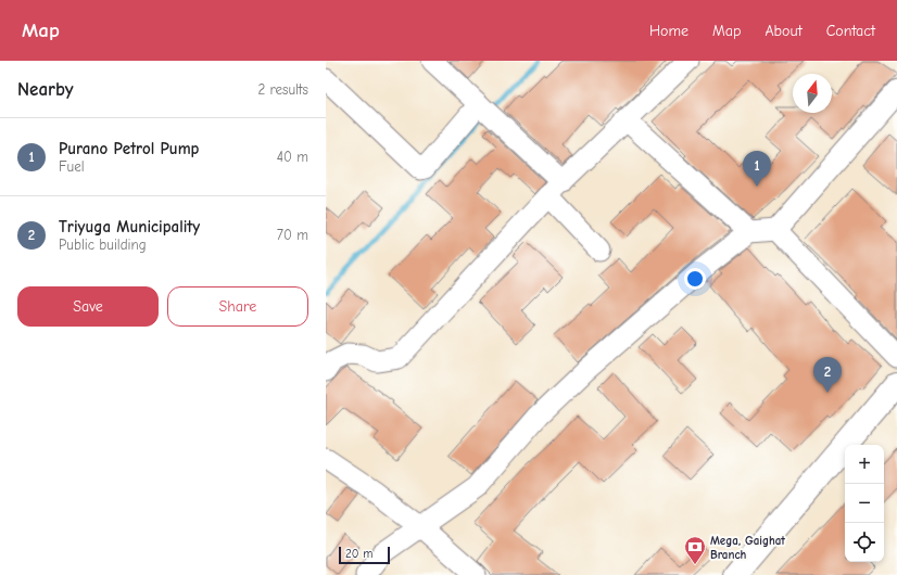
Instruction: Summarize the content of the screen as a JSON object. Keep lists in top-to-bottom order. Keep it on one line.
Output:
{"places":{"bank":["Mega, Gaighat Branch"]},"scale_bar":"20 m","north":"top","page":{"header":"Map","nav":["Home","Map","About","Contact"],"heading":["Nearby","2 results"],"list":[{"mark":"1","name":"Purano Petrol Pump","note":"Fuel","value":"40 m"},{"mark":"2","name":"Triyuga Municipality","note":"Public building","value":"70 m"}],"pins":["1","2"],"buttons":["Save","Share"],"map_buttons":["+","−"],"scale":"20 m"}}
